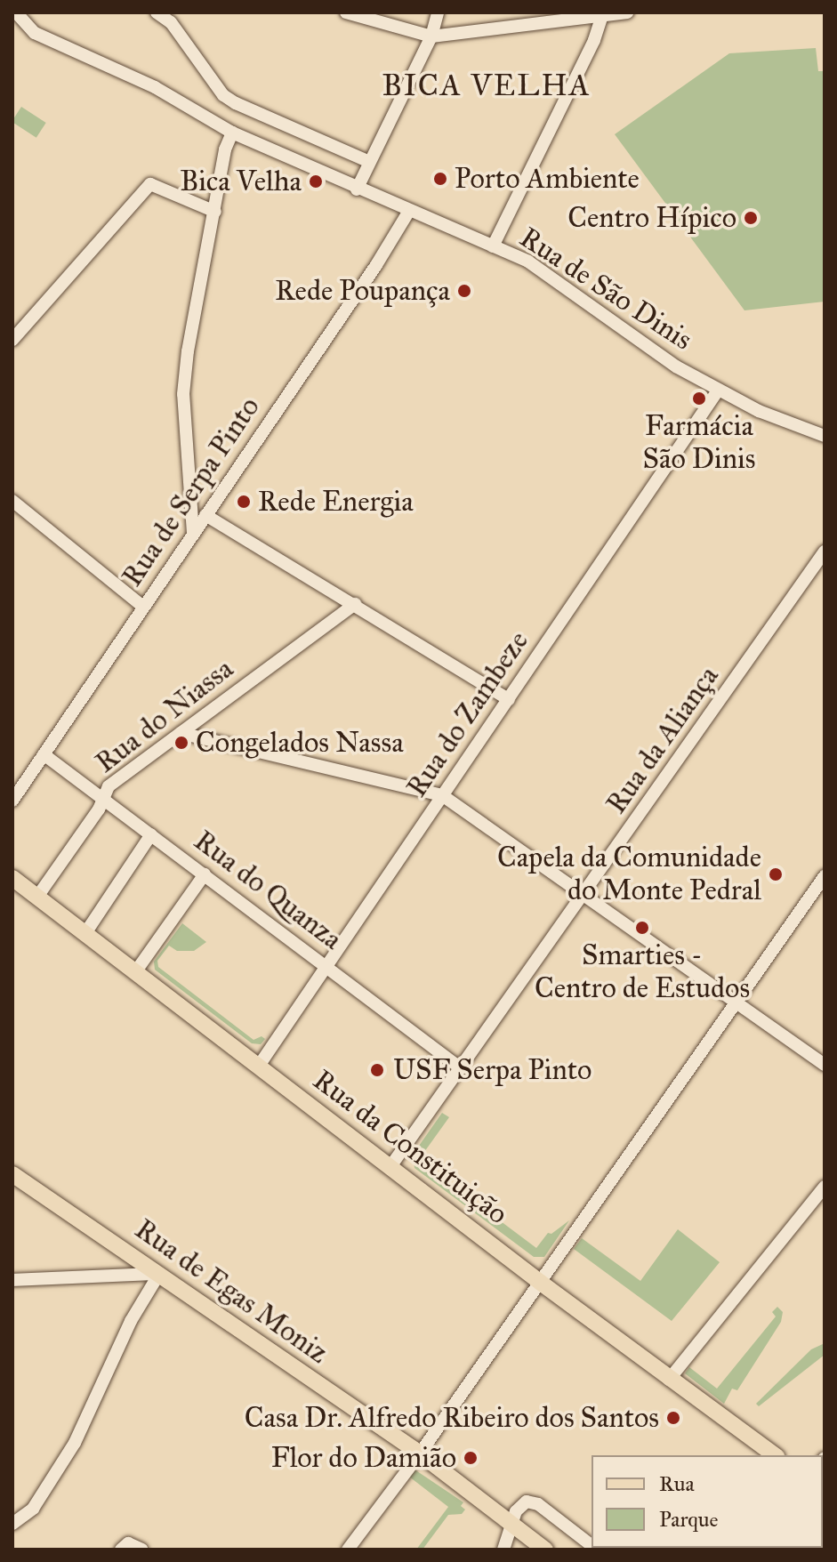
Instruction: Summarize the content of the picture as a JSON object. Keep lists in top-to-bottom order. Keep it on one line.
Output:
{"streets":{"main road":["Rua da Constituição","Rua de Egas Moniz"],"street":["Rua de São Dinis","Rua de Serpa Pinto","Rua do Zambeze","Rua do Niassa","Rua da Aliança","Rua do Quanza"]},"crossings":[["Rua de São Dinis","Rua de Serpa Pinto"],["Rua de São Dinis","Rua do Zambeze"],["Rua de Serpa Pinto","Rua do Quanza"],["Rua do Zambeze","Rua do Quanza"],["Rua do Zambeze","Rua da Constituição"],["Rua do Niassa","Rua do Quanza"],["Rua do Niassa","Rua da Constituição"],["Rua da Aliança","Rua do Quanza"],["Rua da Aliança","Rua da Constituição"]],"districts":["BICA VELHA"],"places":["Porto Ambiente","Bica Velha","Centro Hípico","Rede Poupança","Farmácia São Dinis","Rede Energia","Congelados Nassa","Capela da Comunidade do Monte Pedral","Smarties - Centro de Estudos","USF Serpa Pinto","Casa Dr. Alfredo Ribeiro dos Santos","Flor do Damião"],"legend":["Rua","Parque"]}
